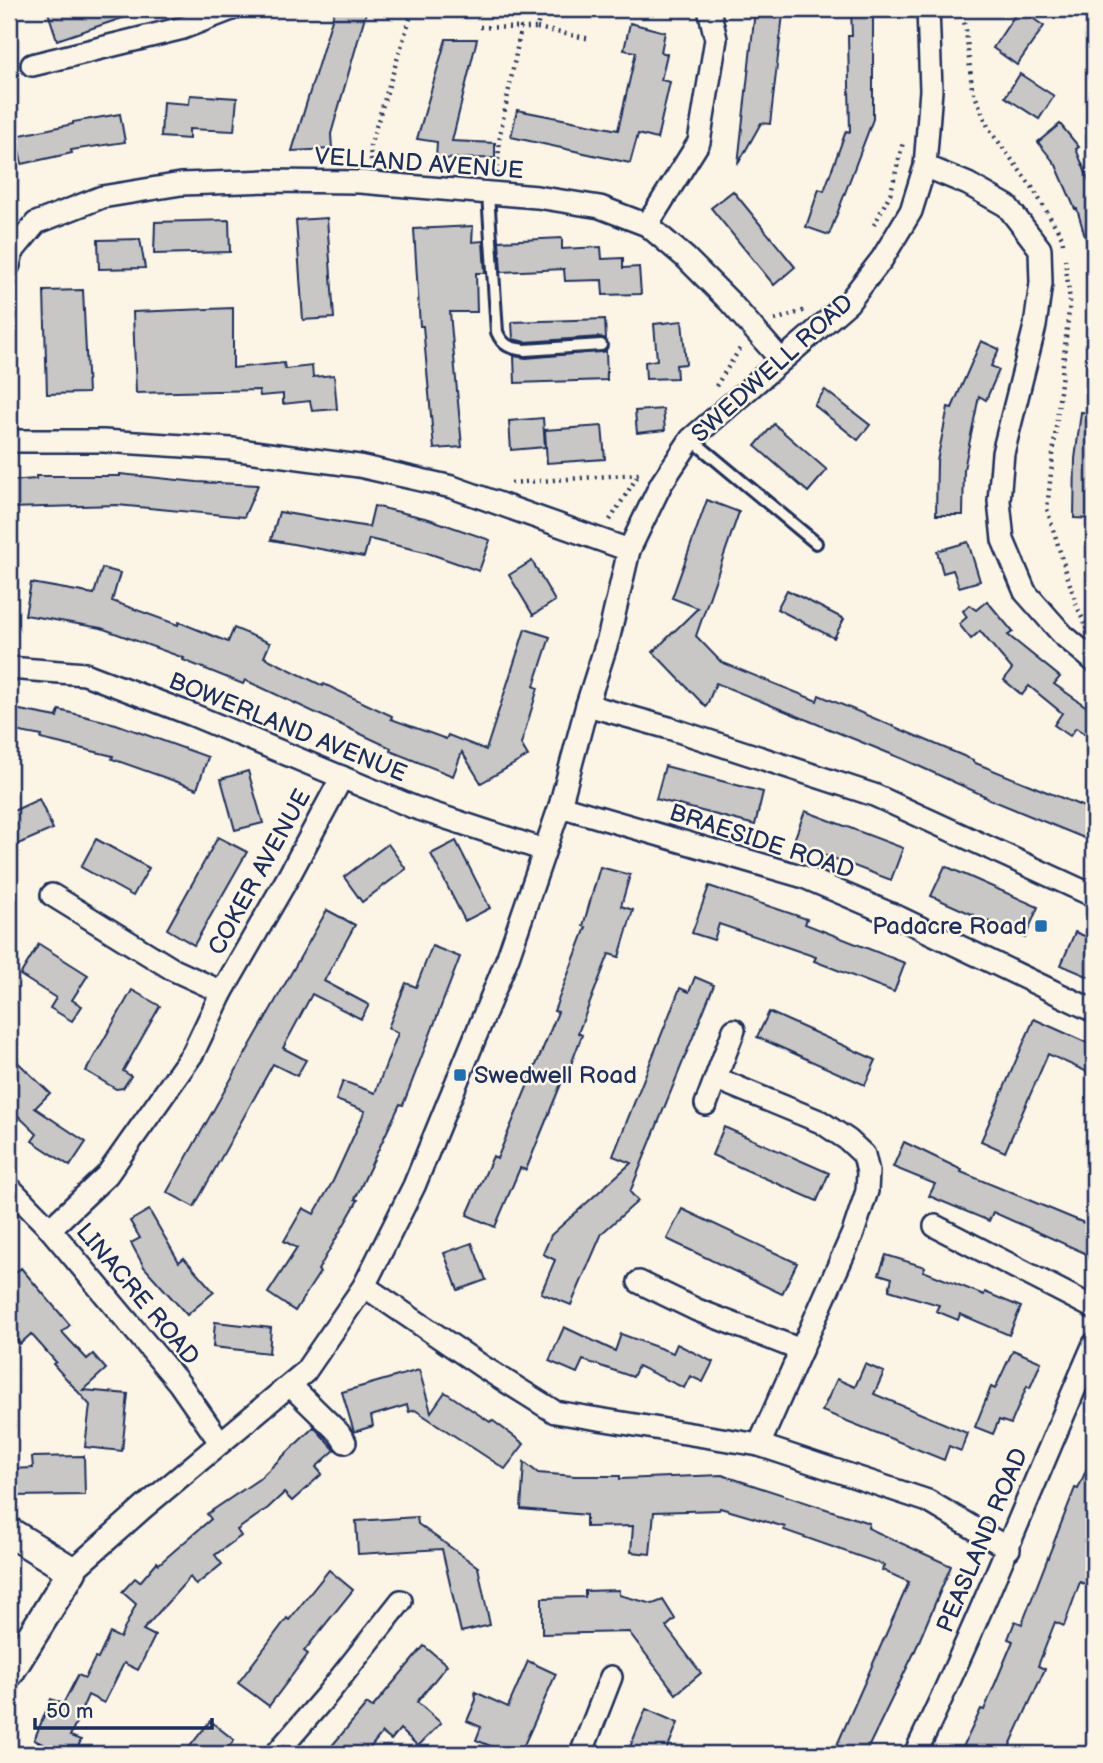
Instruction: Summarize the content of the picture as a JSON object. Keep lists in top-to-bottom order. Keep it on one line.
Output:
{"streets":{"street":["VELLAND AVENUE","SWEDWELL ROAD","BOWERLAND AVENUE","BRAESIDE ROAD","COKER AVENUE","LINACRE ROAD","PEASLAND ROAD"]},"crossings":[["VELLAND AVENUE","SWEDWELL ROAD"],["SWEDWELL ROAD","BOWERLAND AVENUE"],["SWEDWELL ROAD","BRAESIDE ROAD"],["SWEDWELL ROAD","LINACRE ROAD"],["BOWERLAND AVENUE","COKER AVENUE"],["COKER AVENUE","LINACRE ROAD"]],"places":{"transit":["Padacre Road","Swedwell Road"]},"scale_bar":"50 m"}
